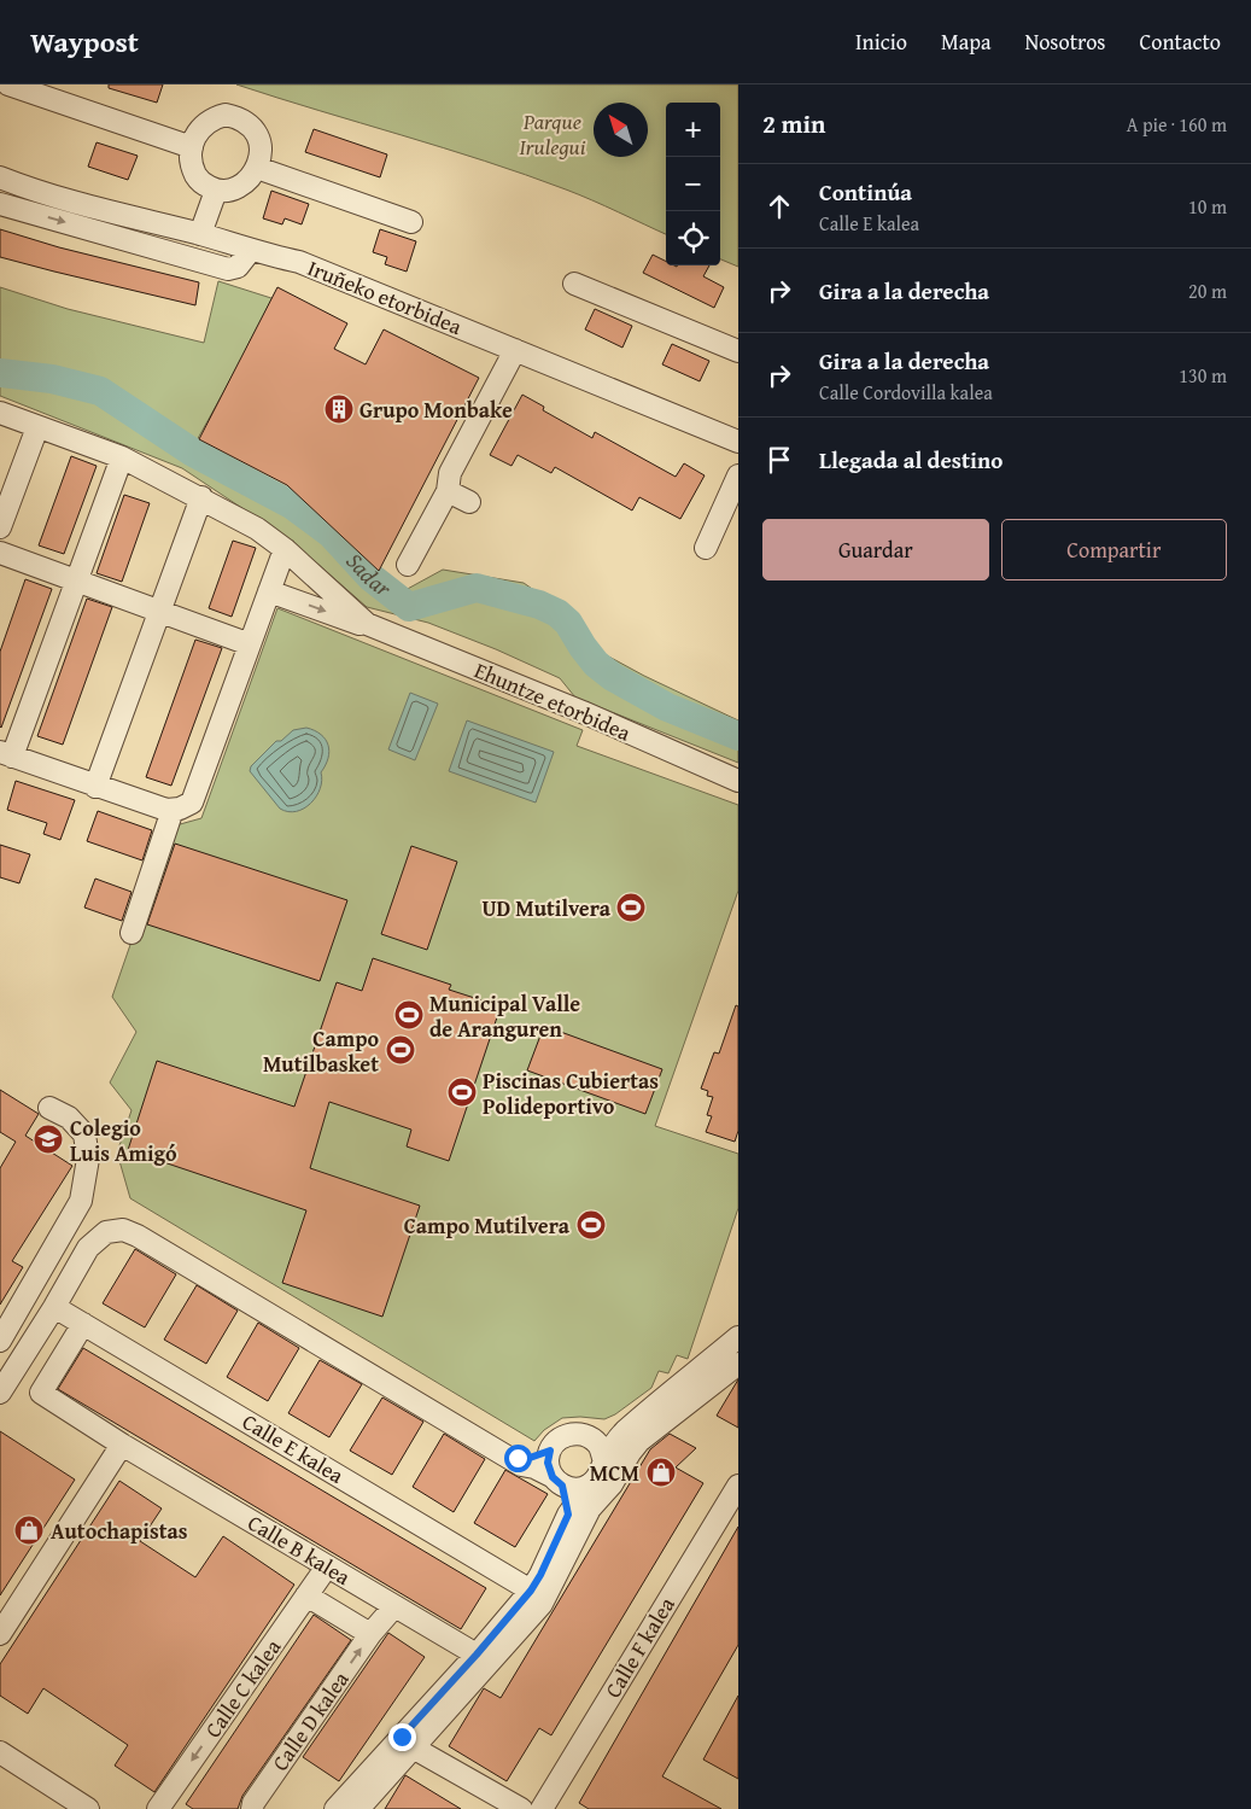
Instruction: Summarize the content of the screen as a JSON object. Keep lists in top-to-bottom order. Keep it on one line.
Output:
{"streets":{"street":["Iruñeko etorbidea","Ehuntze etorbidea","Calle E kalea","Calle B kalea","Calle F kalea","Calle C kalea","Calle D kalea"]},"crossings":[["Calle E kalea","Calle B kalea"],["Calle B kalea","Calle C kalea"],["Calle B kalea","Calle D kalea"]],"water":["Sadar"],"parks":["Parque Irulegui"],"places":{"building":["Grupo Monbake"],"sports":["UD Mutilvera","Municipal Valle de Aranguren","Campo Mutilbasket","Piscinas Cubiertas Polideportivo","Campo Mutilvera"],"school or university":["Colegio Luis Amigó"],"shop":["MCM","Autochapistas"]},"north":"top left","page":{"header":"Waypost","nav":["Inicio","Mapa","Nosotros","Contacto"],"heading":["2 min","A pie · 160 m"],"map_buttons":["+","−"],"list":[["Continúa","Calle E kalea","10 m"],["Gira a la derecha","20 m"],["Gira a la derecha","Calle Cordovilla kalea","130 m"],"Llegada al destino"],"buttons":["Guardar","Compartir"]}}
